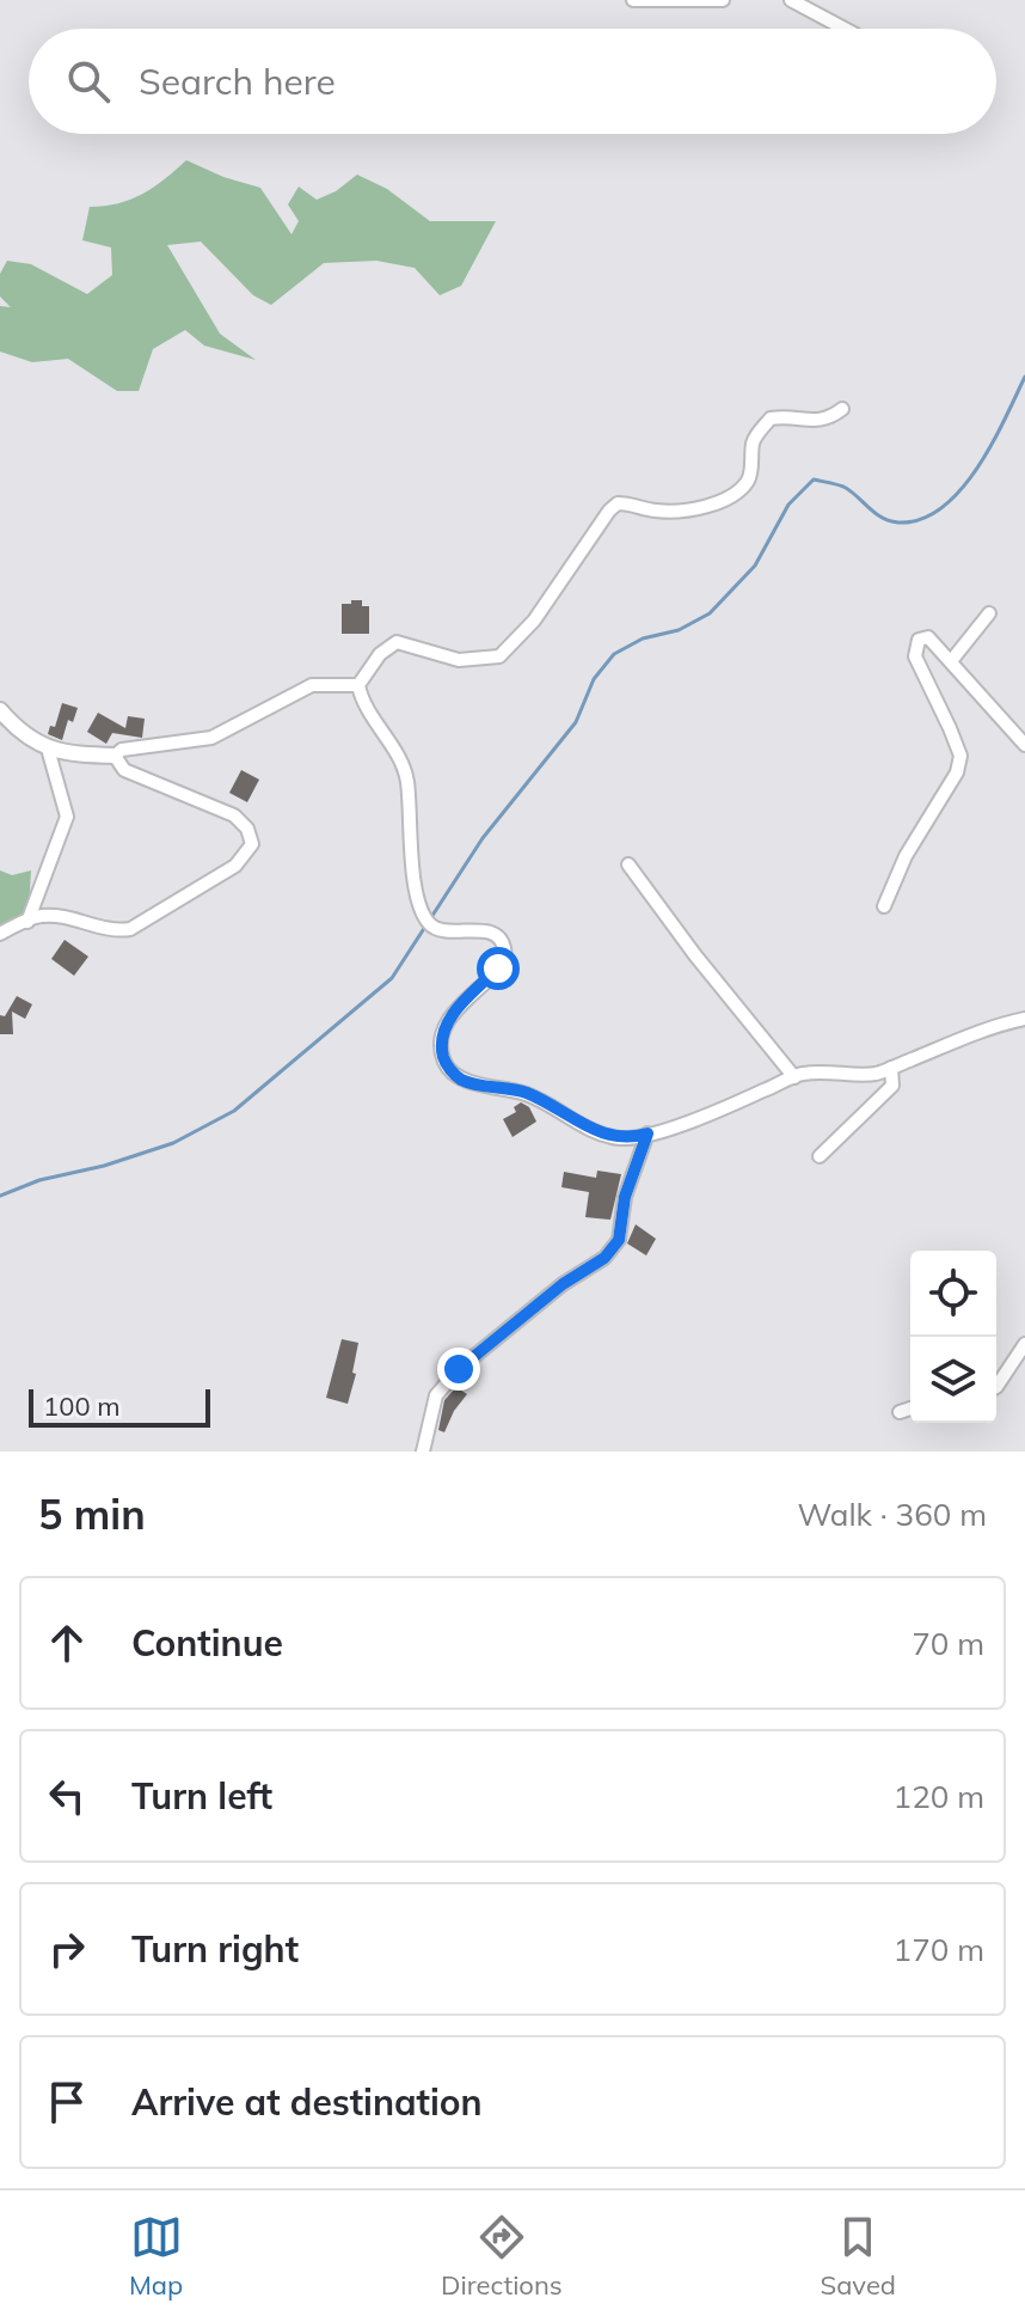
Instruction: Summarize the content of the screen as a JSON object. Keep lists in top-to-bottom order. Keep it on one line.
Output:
{"scale_bar":"100 m","page":{"search":"Search here","scale":"100 m","heading":["5 min","Walk · 360 m"],"list":[["Continue","70 m"],["Turn left","120 m"],["Turn right","170 m"],"Arrive at destination"],"nav":["Map","Directions","Saved"]}}
